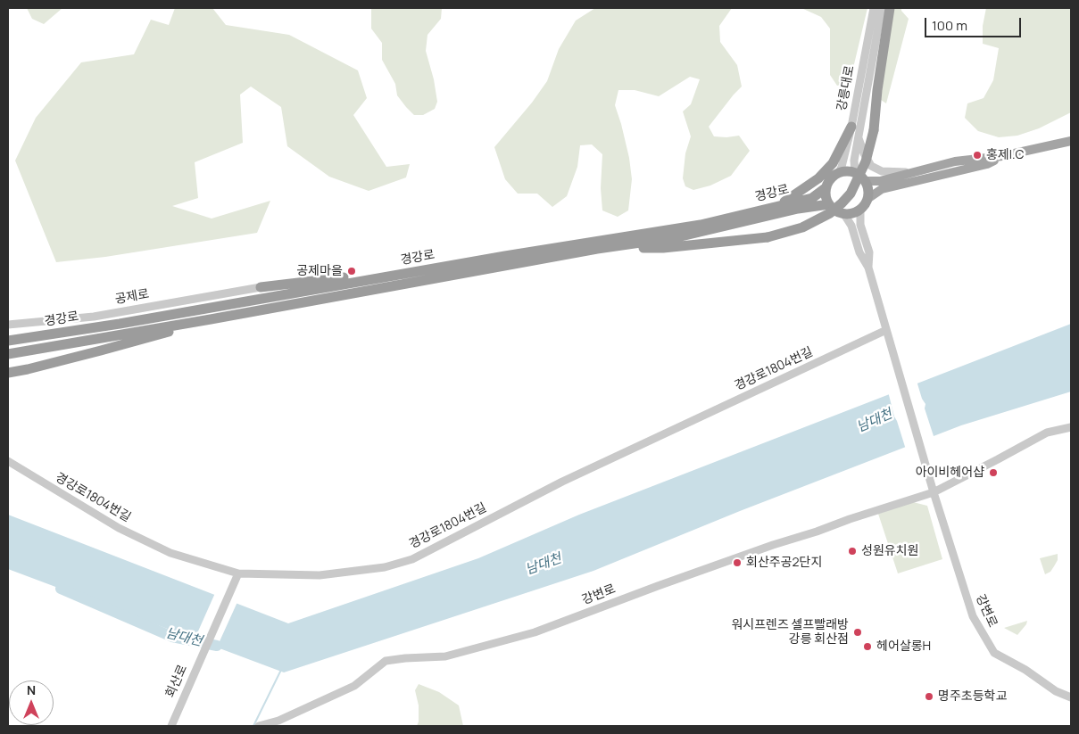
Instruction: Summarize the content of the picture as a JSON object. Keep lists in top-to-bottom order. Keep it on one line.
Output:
{"streets":{"highway":["경강로"],"street":["강릉대로","공제로","경강로1804번길","강변로","회산로"]},"crossings":[["강릉대로","경강로"],["경강로1804번길","강변로"],["경강로1804번길","회산로"]],"water":["남대천"],"places":["홍제I.C","공제마을","아이비헤어샵","성원유치원","회산주공2단지","워시프렌즈 셀프빨래방 강릉 회산점","헤어살롱H","명주초등학교"],"scale_bar":"100 m","north":"top"}
